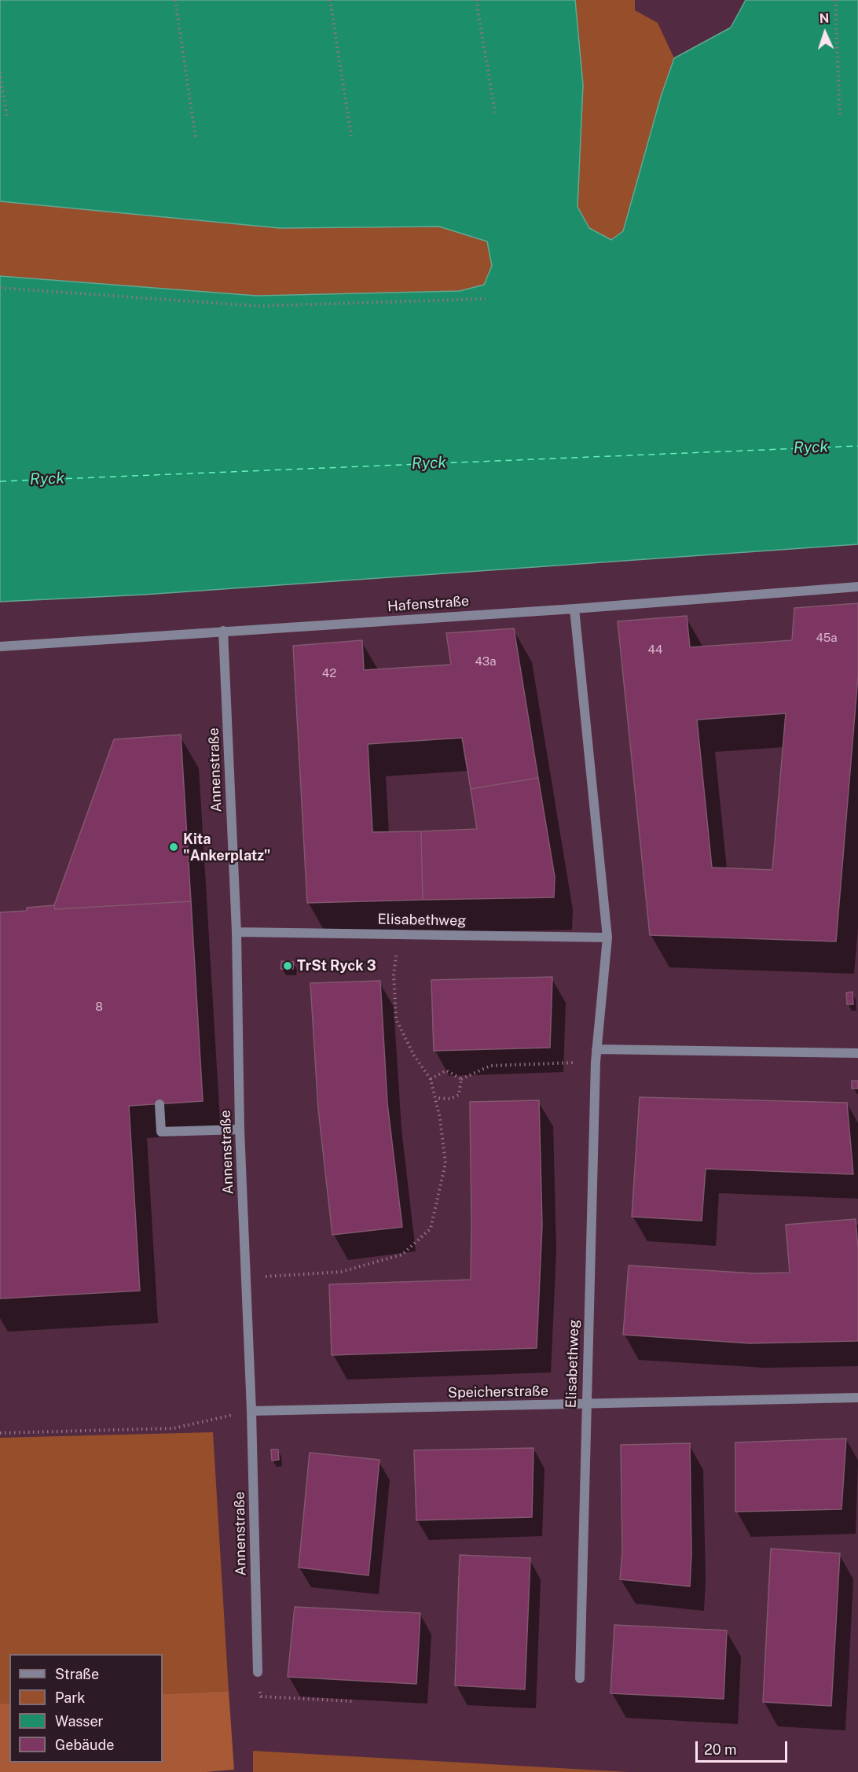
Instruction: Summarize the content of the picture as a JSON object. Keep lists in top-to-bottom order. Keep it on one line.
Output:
{"streets":{"street":["Hafenstraße","Annenstraße","Elisabethweg","Speicherstraße"]},"crossings":[["Hafenstraße","Annenstraße"],["Hafenstraße","Elisabethweg"],["Annenstraße","Elisabethweg"],["Annenstraße","Speicherstraße"],["Elisabethweg","Speicherstraße"]],"water":["Ryck"],"places":["Kita \"Ankerplatz\"","TrSt Ryck 3"],"house_numbers":["45a","44","43a","42","8"],"legend":["Straße","Park","Wasser","Gebäude"],"scale_bar":"20 m","north":"top"}
